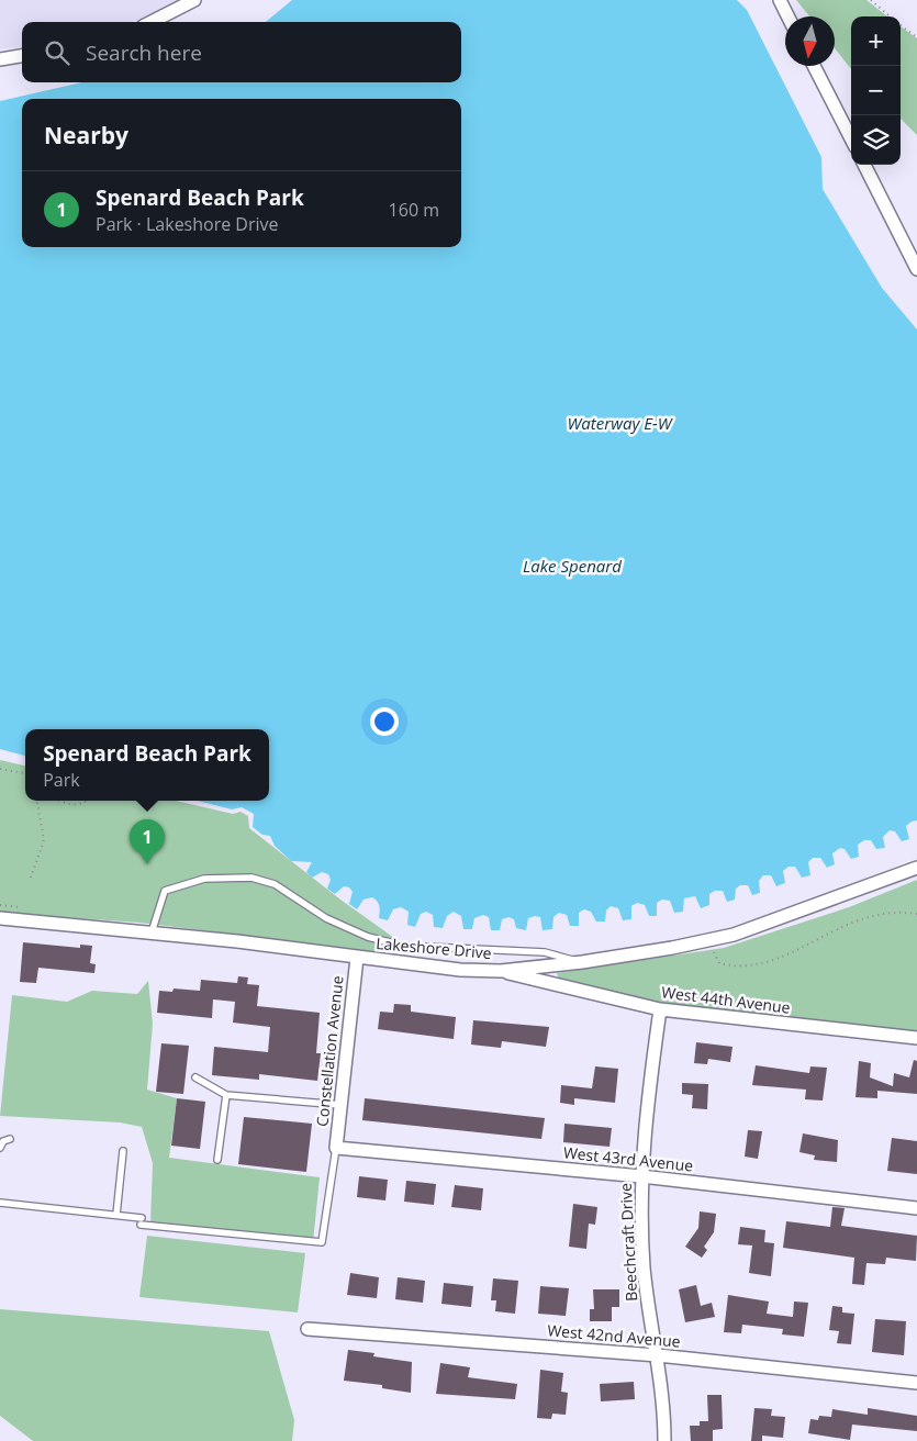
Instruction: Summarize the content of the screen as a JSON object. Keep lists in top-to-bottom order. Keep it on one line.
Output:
{"streets":{"street":["Lakeshore Drive","West 44th Avenue","Constellation Avenue","West 43rd Avenue","Beechcraft Drive","West 42nd Avenue"]},"crossings":[["Lakeshore Drive","West 44th Avenue"],["Lakeshore Drive","Constellation Avenue"],["West 44th Avenue","Beechcraft Drive"],["Constellation Avenue","West 43rd Avenue"],["West 43rd Avenue","Beechcraft Drive"],["Beechcraft Drive","West 42nd Avenue"]],"water":["Waterway E-W","Lake Spenard"],"north":"bottom","page":{"map_buttons":["+","−"],"search":"Search here","heading":"Nearby","list":[{"mark":"1","name":"Spenard Beach Park","note":"Park · Lakeshore Drive","value":"160 m"}],"popup":["Spenard Beach Park","Park"],"pins":"1"}}
